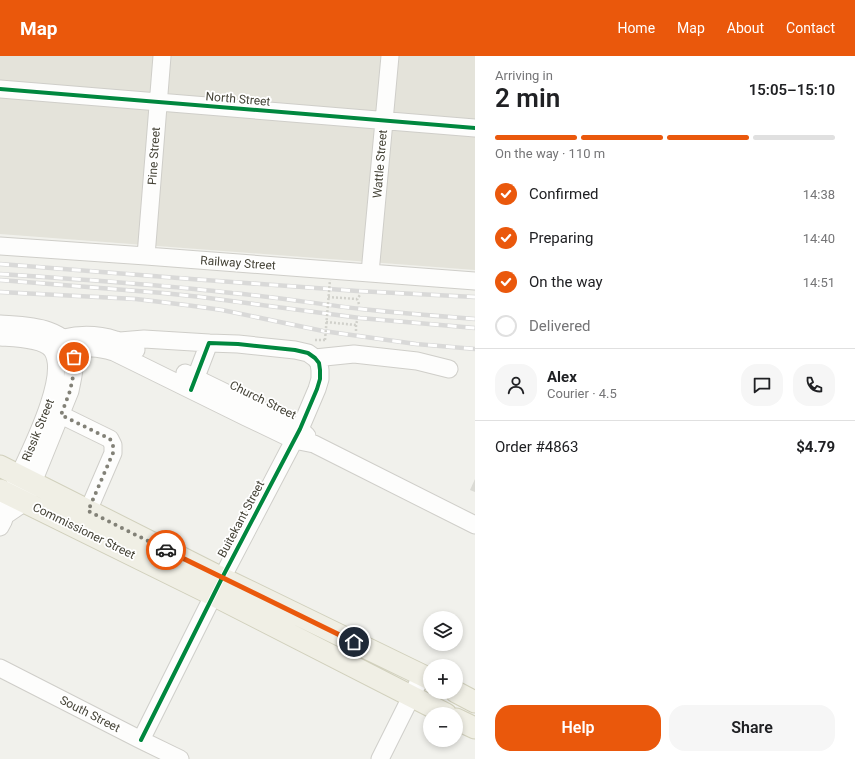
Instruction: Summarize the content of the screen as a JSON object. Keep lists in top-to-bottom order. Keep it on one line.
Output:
{"streets":{"main road":["Commissioner Street"],"street":["North Street","Pine Street","Wattle Street","Railway Street","Church Street","Rissik Street","Buitekant Street","South Street"]},"crossings":[["North Street","Pine Street"],["North Street","Wattle Street"],["Pine Street","Railway Street"],["Wattle Street","Railway Street"],["Church Street","Rissik Street"],["Church Street","Buitekant Street"],["Rissik Street","Commissioner Street"],["Buitekant Street","Commissioner Street"],["Buitekant Street","South Street"]],"page":{"header":"Map","nav":["Home","Map","About","Contact"],"heading":["2 min","Arriving in","15:05–15:10"],"panel":["Alex","Courier · 4.5","Order #4863","$4.79"],"bar":"On the way · 110 m","list":[["Confirmed","14:38"],["Preparing","14:40"],["On the way","14:51"],"Delivered"],"map_buttons":["+","−"],"buttons":["Help","Share"]}}
